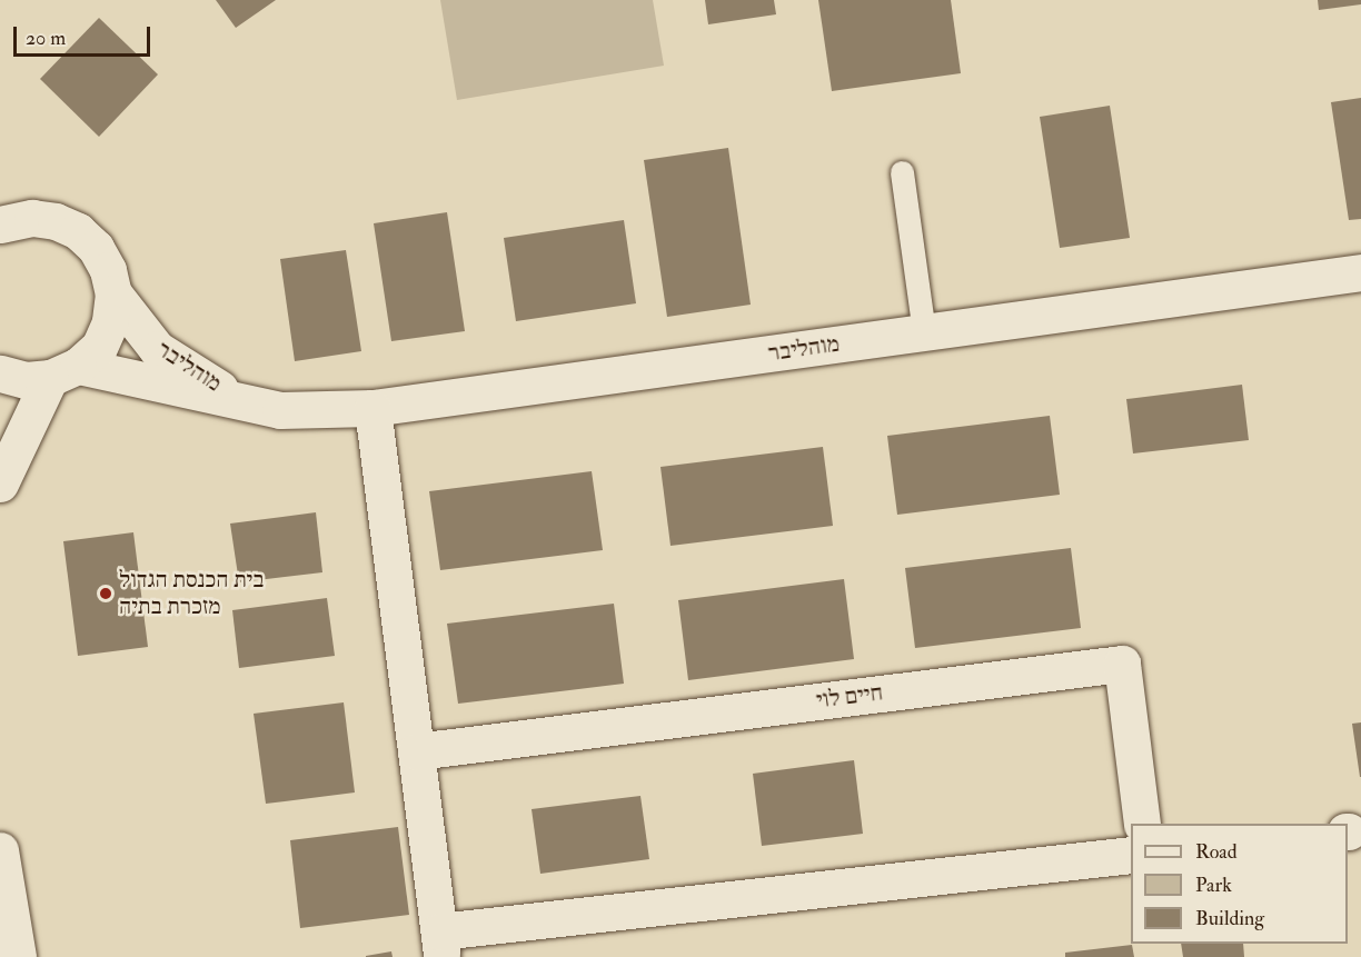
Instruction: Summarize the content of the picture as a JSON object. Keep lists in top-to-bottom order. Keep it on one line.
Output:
{"streets":{"street":["מוהליבר","חיים לוי"]},"places":["בית הכנסת הגדול מזכרת בתיה"],"legend":["Road","Park","Building"],"scale_bar":"20 m"}
